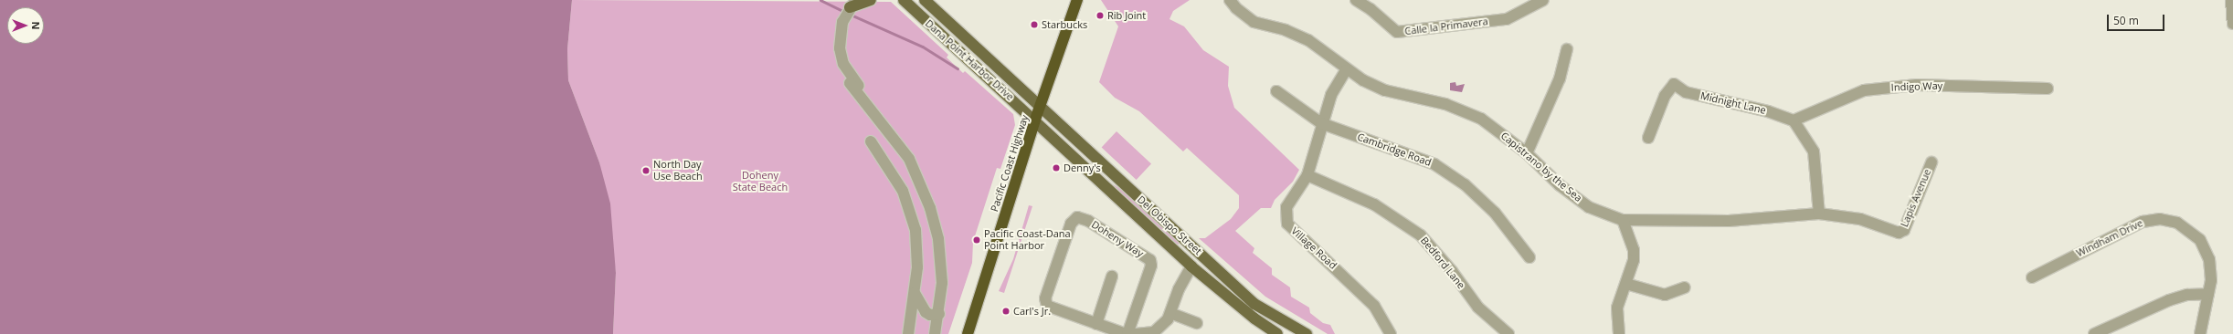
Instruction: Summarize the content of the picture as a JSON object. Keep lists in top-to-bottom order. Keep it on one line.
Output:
{"streets":{"highway":["Pacific Coast Highway"],"main road":["Dana Point Harbor Drive","Del Obispo Street"],"street":["Calle la Primavera","Indigo Way","Midnight Lane","Cambridge Road","Capistrano by the Sea","Lapis Avenue","Windham Drive","Doheny Way","Village Road","Bedford Lane"]},"crossings":[["Dana Point Harbor Drive","Pacific Coast Highway"],["Dana Point Harbor Drive","Del Obispo Street"],["Indigo Way","Midnight Lane"],["Cambridge Road","Village Road"],["Pacific Coast Highway","Del Obispo Street"],["Capistrano by the Sea","Lapis Avenue"],["Capistrano by the Sea","Village Road"],["Village Road","Bedford Lane"]],"parks":["Doheny State Beach"],"places":["Rib Joint","Starbucks","Denny's","North Day Use Beach","Pacific Coast-Dana Point Harbor","Carl's Jr."],"scale_bar":"50 m","north":"right"}
